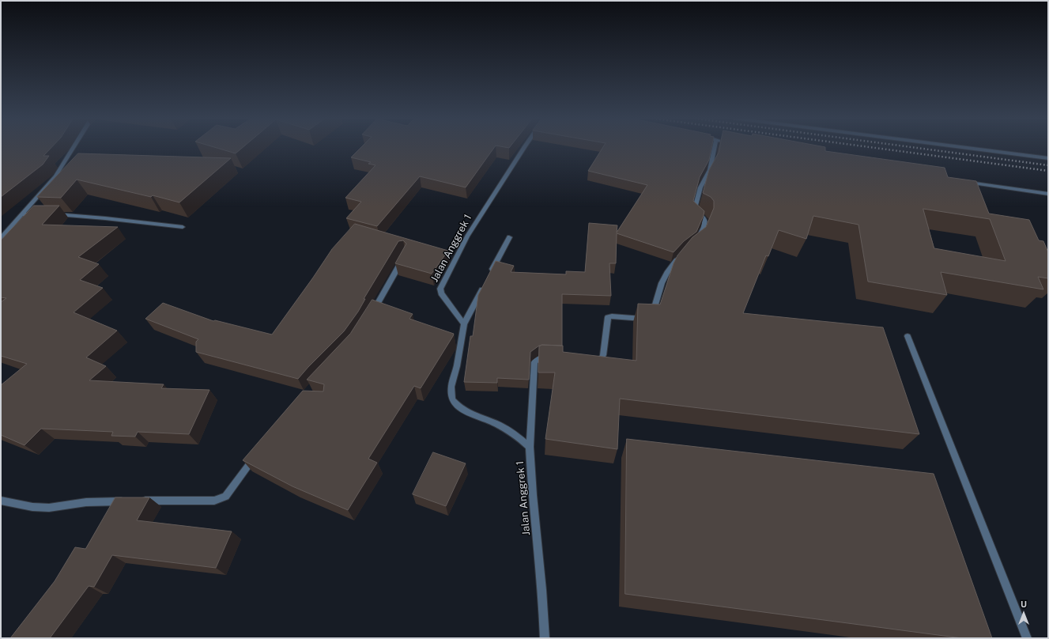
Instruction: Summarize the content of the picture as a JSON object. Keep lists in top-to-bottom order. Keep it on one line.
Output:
{"streets":{"street":["Jalan Anggrek 1"]},"north":"top"}
